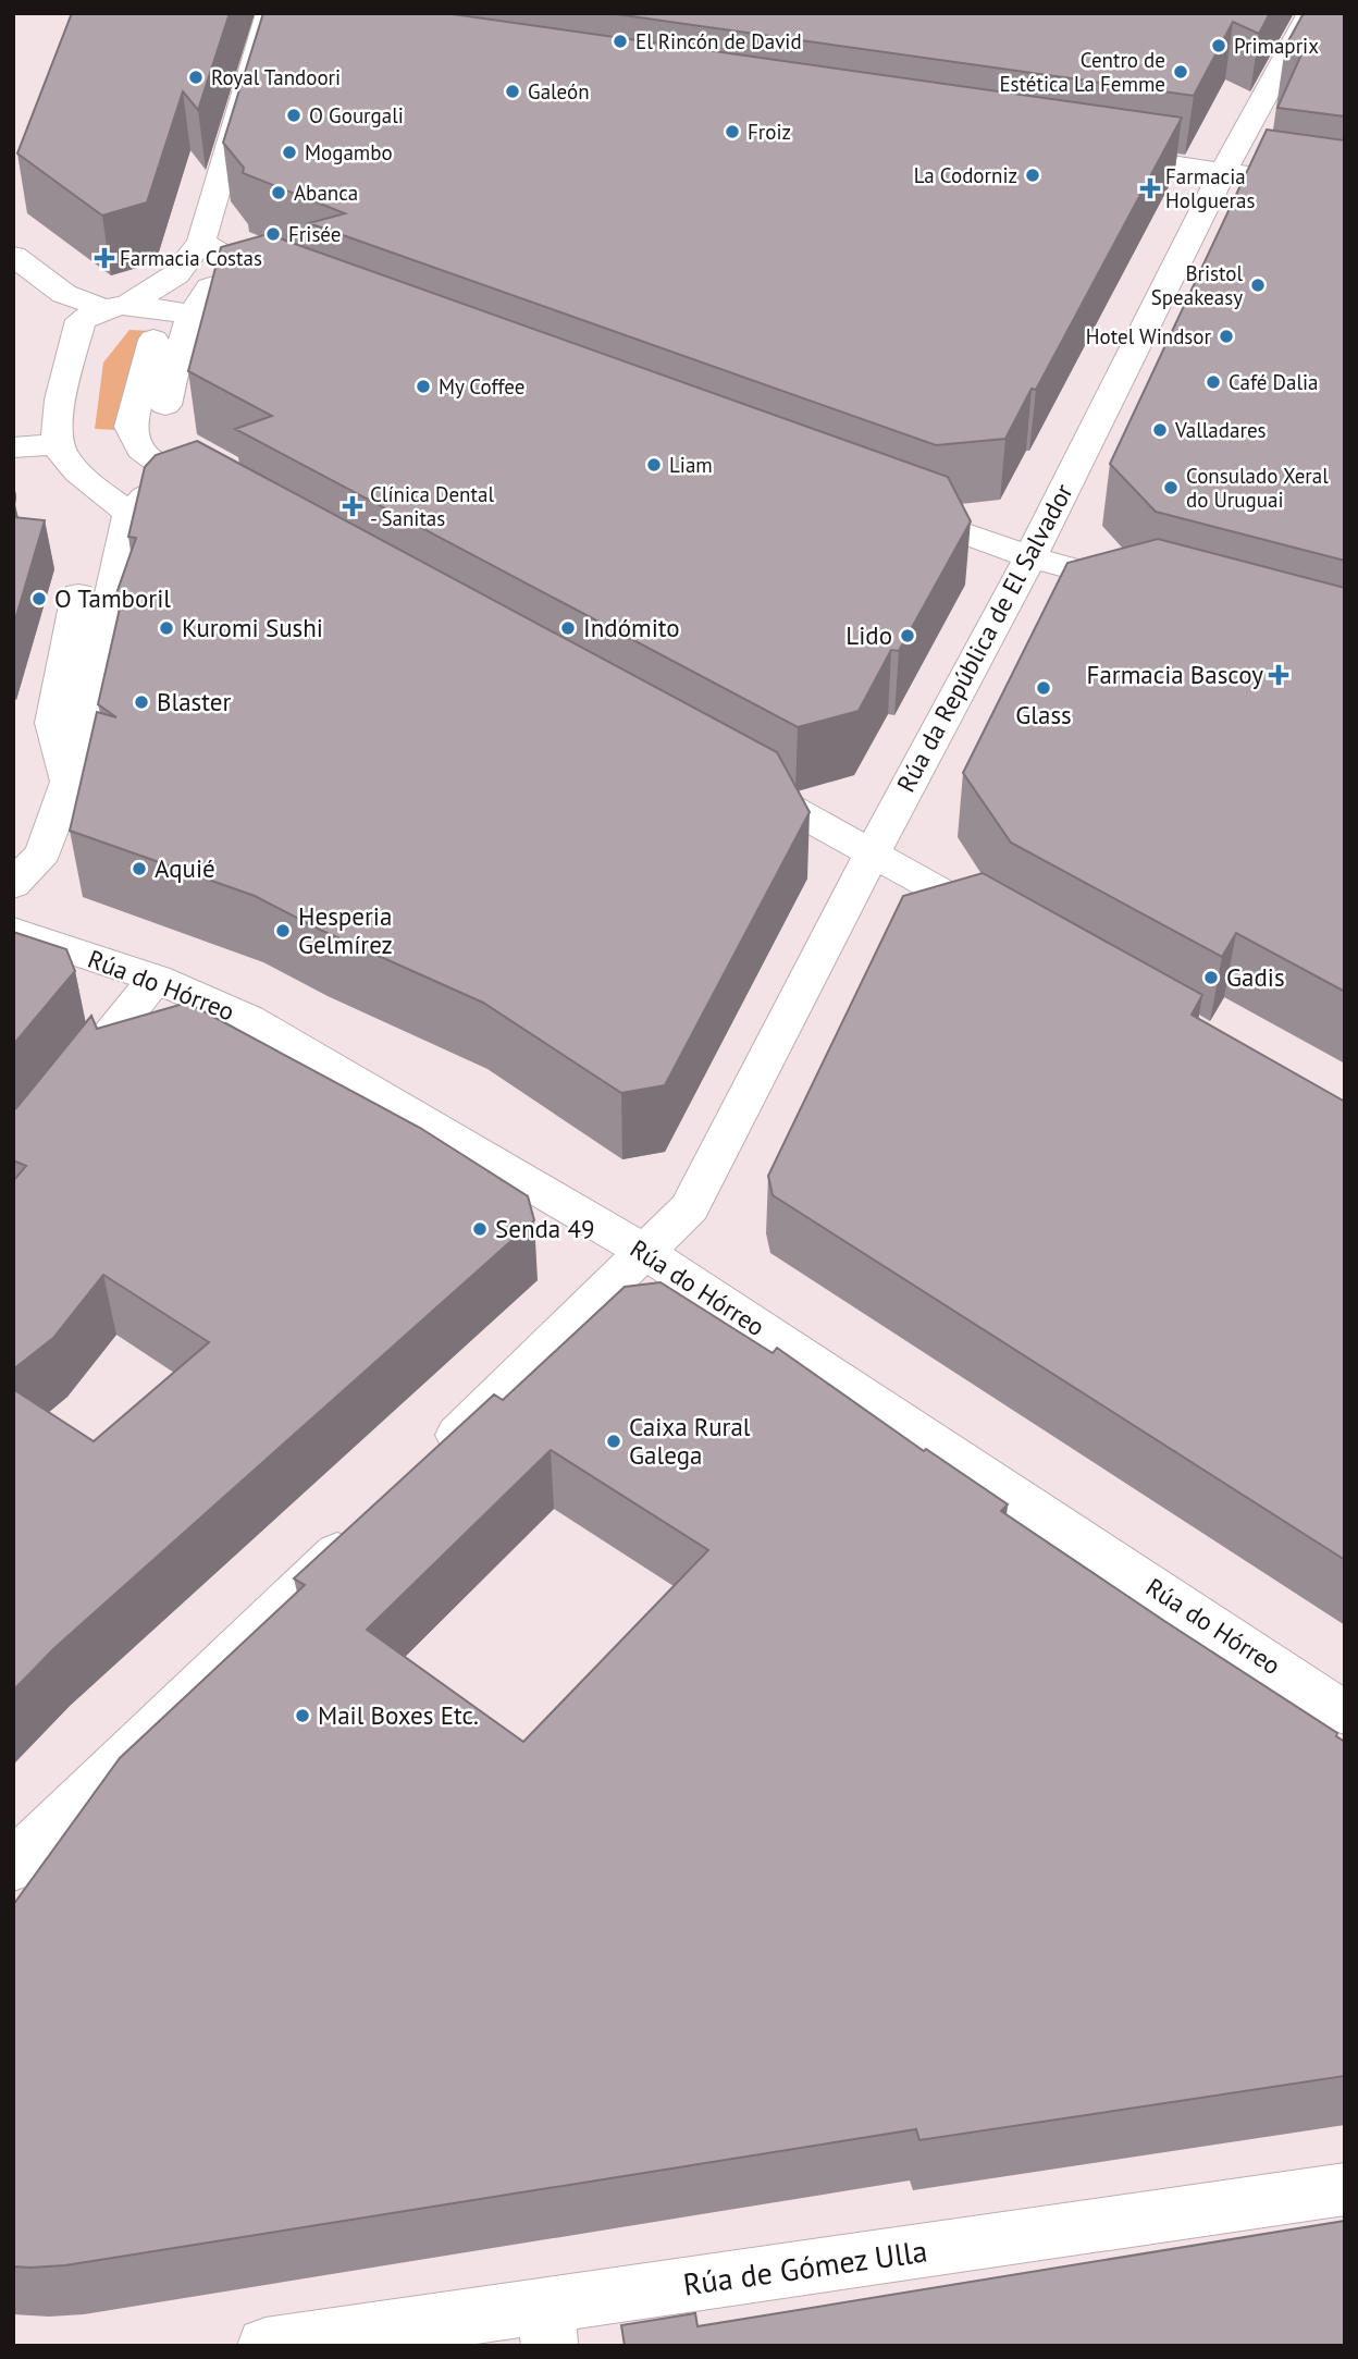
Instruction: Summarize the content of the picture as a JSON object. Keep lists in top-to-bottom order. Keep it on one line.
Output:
{"streets":{"street":["Rúa da República de El Salvador","Rúa do Hórreo","Rúa de Gómez Ulla"]},"crossings":[["Rúa da República de El Salvador","Rúa do Hórreo"]],"places":{"other":["El Rincón de David","Primaprix","Centro de Estética La Femme","Royal Tandoori","Galeón","O Gourgali","Froiz","Mogambo","La Codorniz","Abanca","Frisée","Bristol Speakeasy","Hotel Windsor","Café Dalia","My Coffee","Valladares","Liam","Consulado Xeral do Uruguai","O Tamboril","Kuromi Sushi","Indómito","Lido","Glass","Blaster","Aquié","Hesperia Gelmírez","Gadis","Senda 49","Caixa Rural Galega","Mail Boxes Etc."],"health":["Farmacia Holgueras","Farmacia Costas","Clínica Dental - Sanitas","Farmacia Bascoy"]}}
